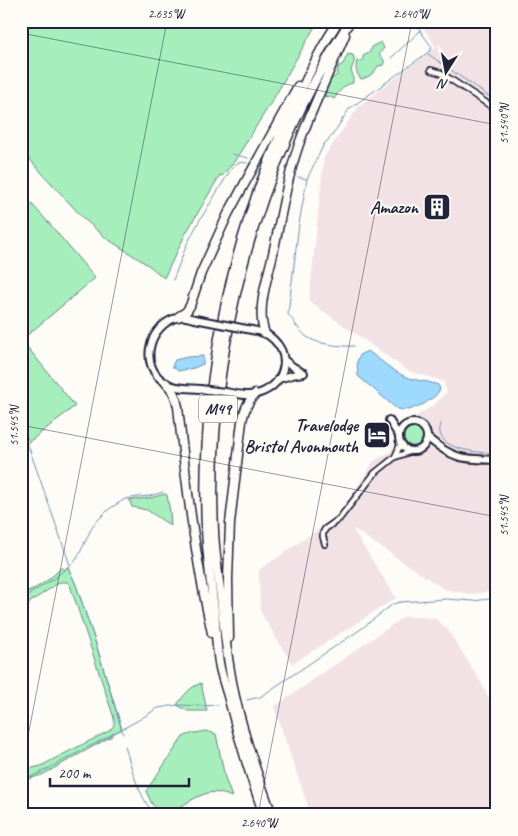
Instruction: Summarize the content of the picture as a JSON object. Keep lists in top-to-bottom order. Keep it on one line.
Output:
{"streets":{"highway":["M49"]},"places":{"building":["Amazon"],"hotel":["Travelodge Bristol Avonmouth"]},"scale_bar":"200 m","north":"bottom","coordinates":["2.635°W","2.640°W","51.540°N","51.545°N"]}
